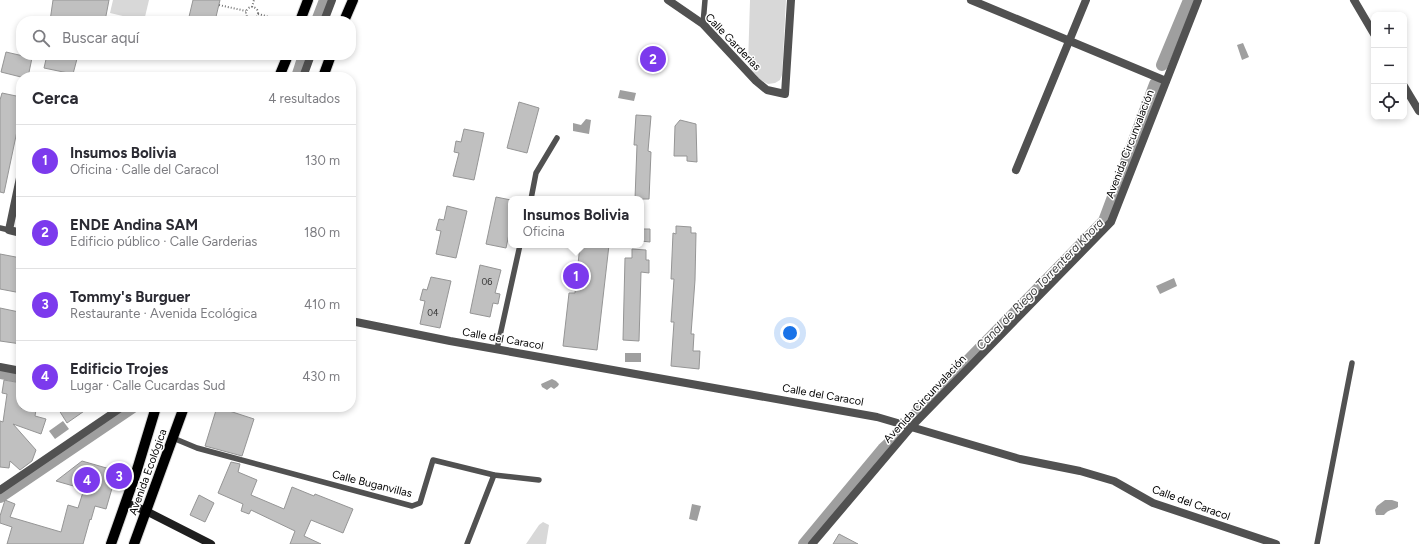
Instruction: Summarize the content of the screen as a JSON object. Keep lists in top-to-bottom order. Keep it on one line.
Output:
{"streets":{"main road":["Avenida Ecológica"],"street":["Calle Garderias","Avenida Circunvalación","Calle del Caracol"],"lane":["Calle Buganvillas"]},"crossings":[["Avenida Circunvalación","Calle del Caracol"],["Avenida Ecológica","Calle Buganvillas"]],"water":["Canal de Riego Torrentera Khora"],"house_numbers":["06","04"],"page":{"map_buttons":["+","−"],"search":"Buscar aquí","pins":["2","1","3","4"],"heading":["Cerca","4 resultados"],"list":[{"mark":"1","name":"Insumos Bolivia","note":"Oficina · Calle del Caracol","value":"130 m"},{"mark":"2","name":"ENDE Andina SAM","note":"Edificio público · Calle Garderias","value":"180 m"},{"mark":"3","name":"Tommy's Burguer","note":"Restaurante · Avenida Ecológica","value":"410 m"},{"mark":"4","name":"Edificio Trojes","note":"Lugar · Calle Cucardas Sud","value":"430 m"}],"popup":["Insumos Bolivia","Oficina"]}}
